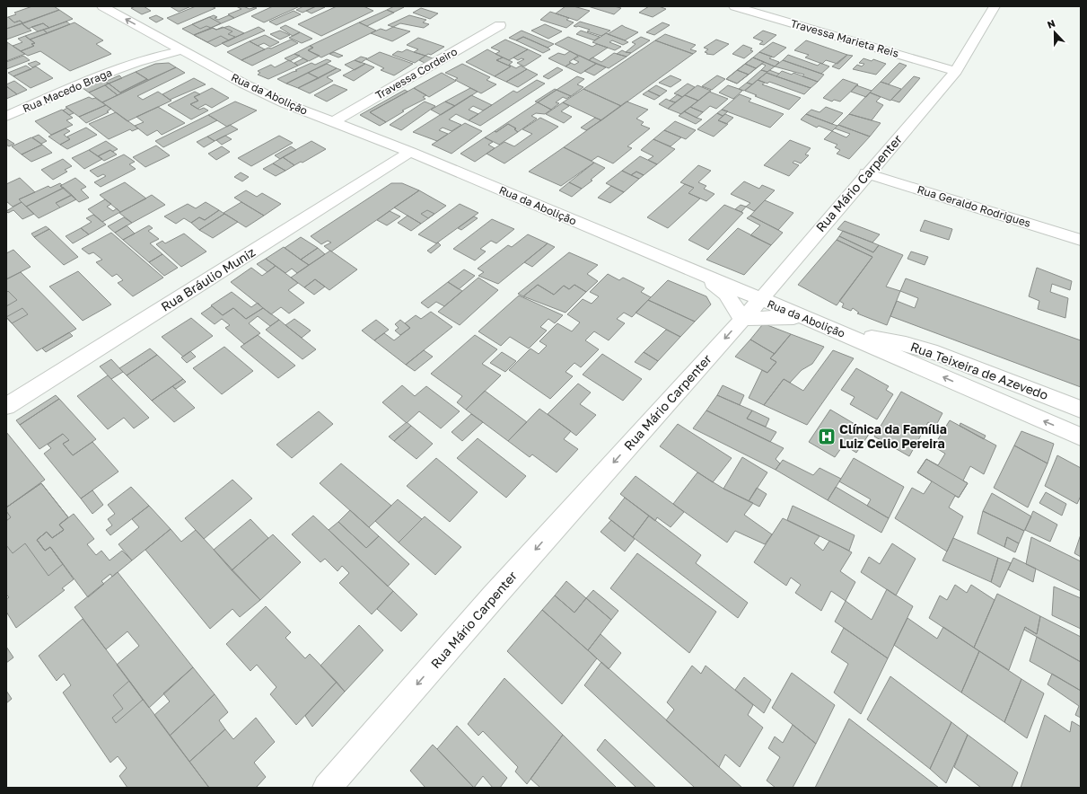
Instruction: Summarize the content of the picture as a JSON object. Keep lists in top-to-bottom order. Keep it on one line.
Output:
{"streets":{"street":["Travessa Marieta Reis","Travessa Cordeiro","Rua Macedo Braga","Rua da Abolição","Rua Mário Carpenter","Rua Geraldo Rodrigues","Rua Bráulio Muniz","Rua Teixeira de Azevedo"]},"crossings":[["Travessa Marieta Reis","Rua Mário Carpenter"],["Travessa Cordeiro","Rua da Abolição"],["Rua Macedo Braga","Rua da Abolição"],["Rua da Abolição","Rua Mário Carpenter"],["Rua da Abolição","Rua Bráulio Muniz"],["Rua da Abolição","Rua Teixeira de Azevedo"],["Rua Mário Carpenter","Rua Geraldo Rodrigues"]],"one_way":["Rua Mário Carpenter"],"places":{"hospital":["Clínica da Família Luiz Celio Pereira"]},"north":"top"}
